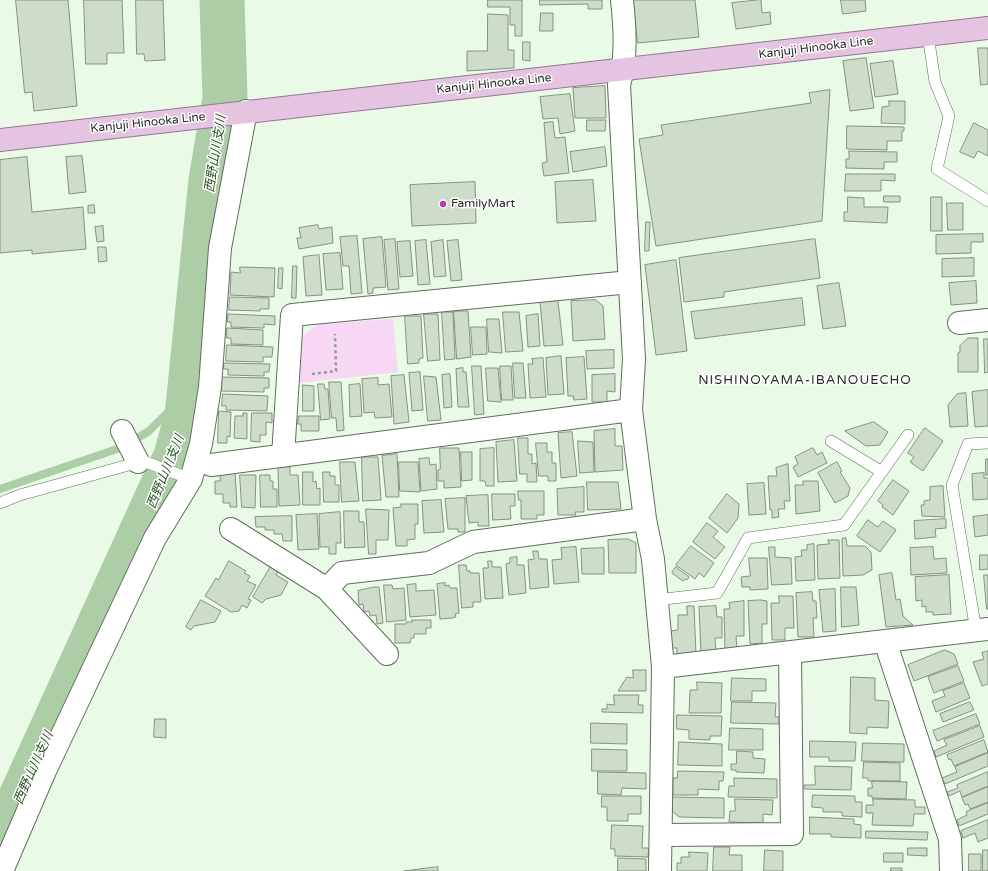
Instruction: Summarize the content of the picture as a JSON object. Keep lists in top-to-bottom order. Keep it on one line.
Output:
{"streets":{"main road":["Kanjuji Hinooka Line"]},"districts":["NISHINOYAMA-IBANOUECHO"],"water":["西野山川支川"],"places":["FamilyMart"]}
